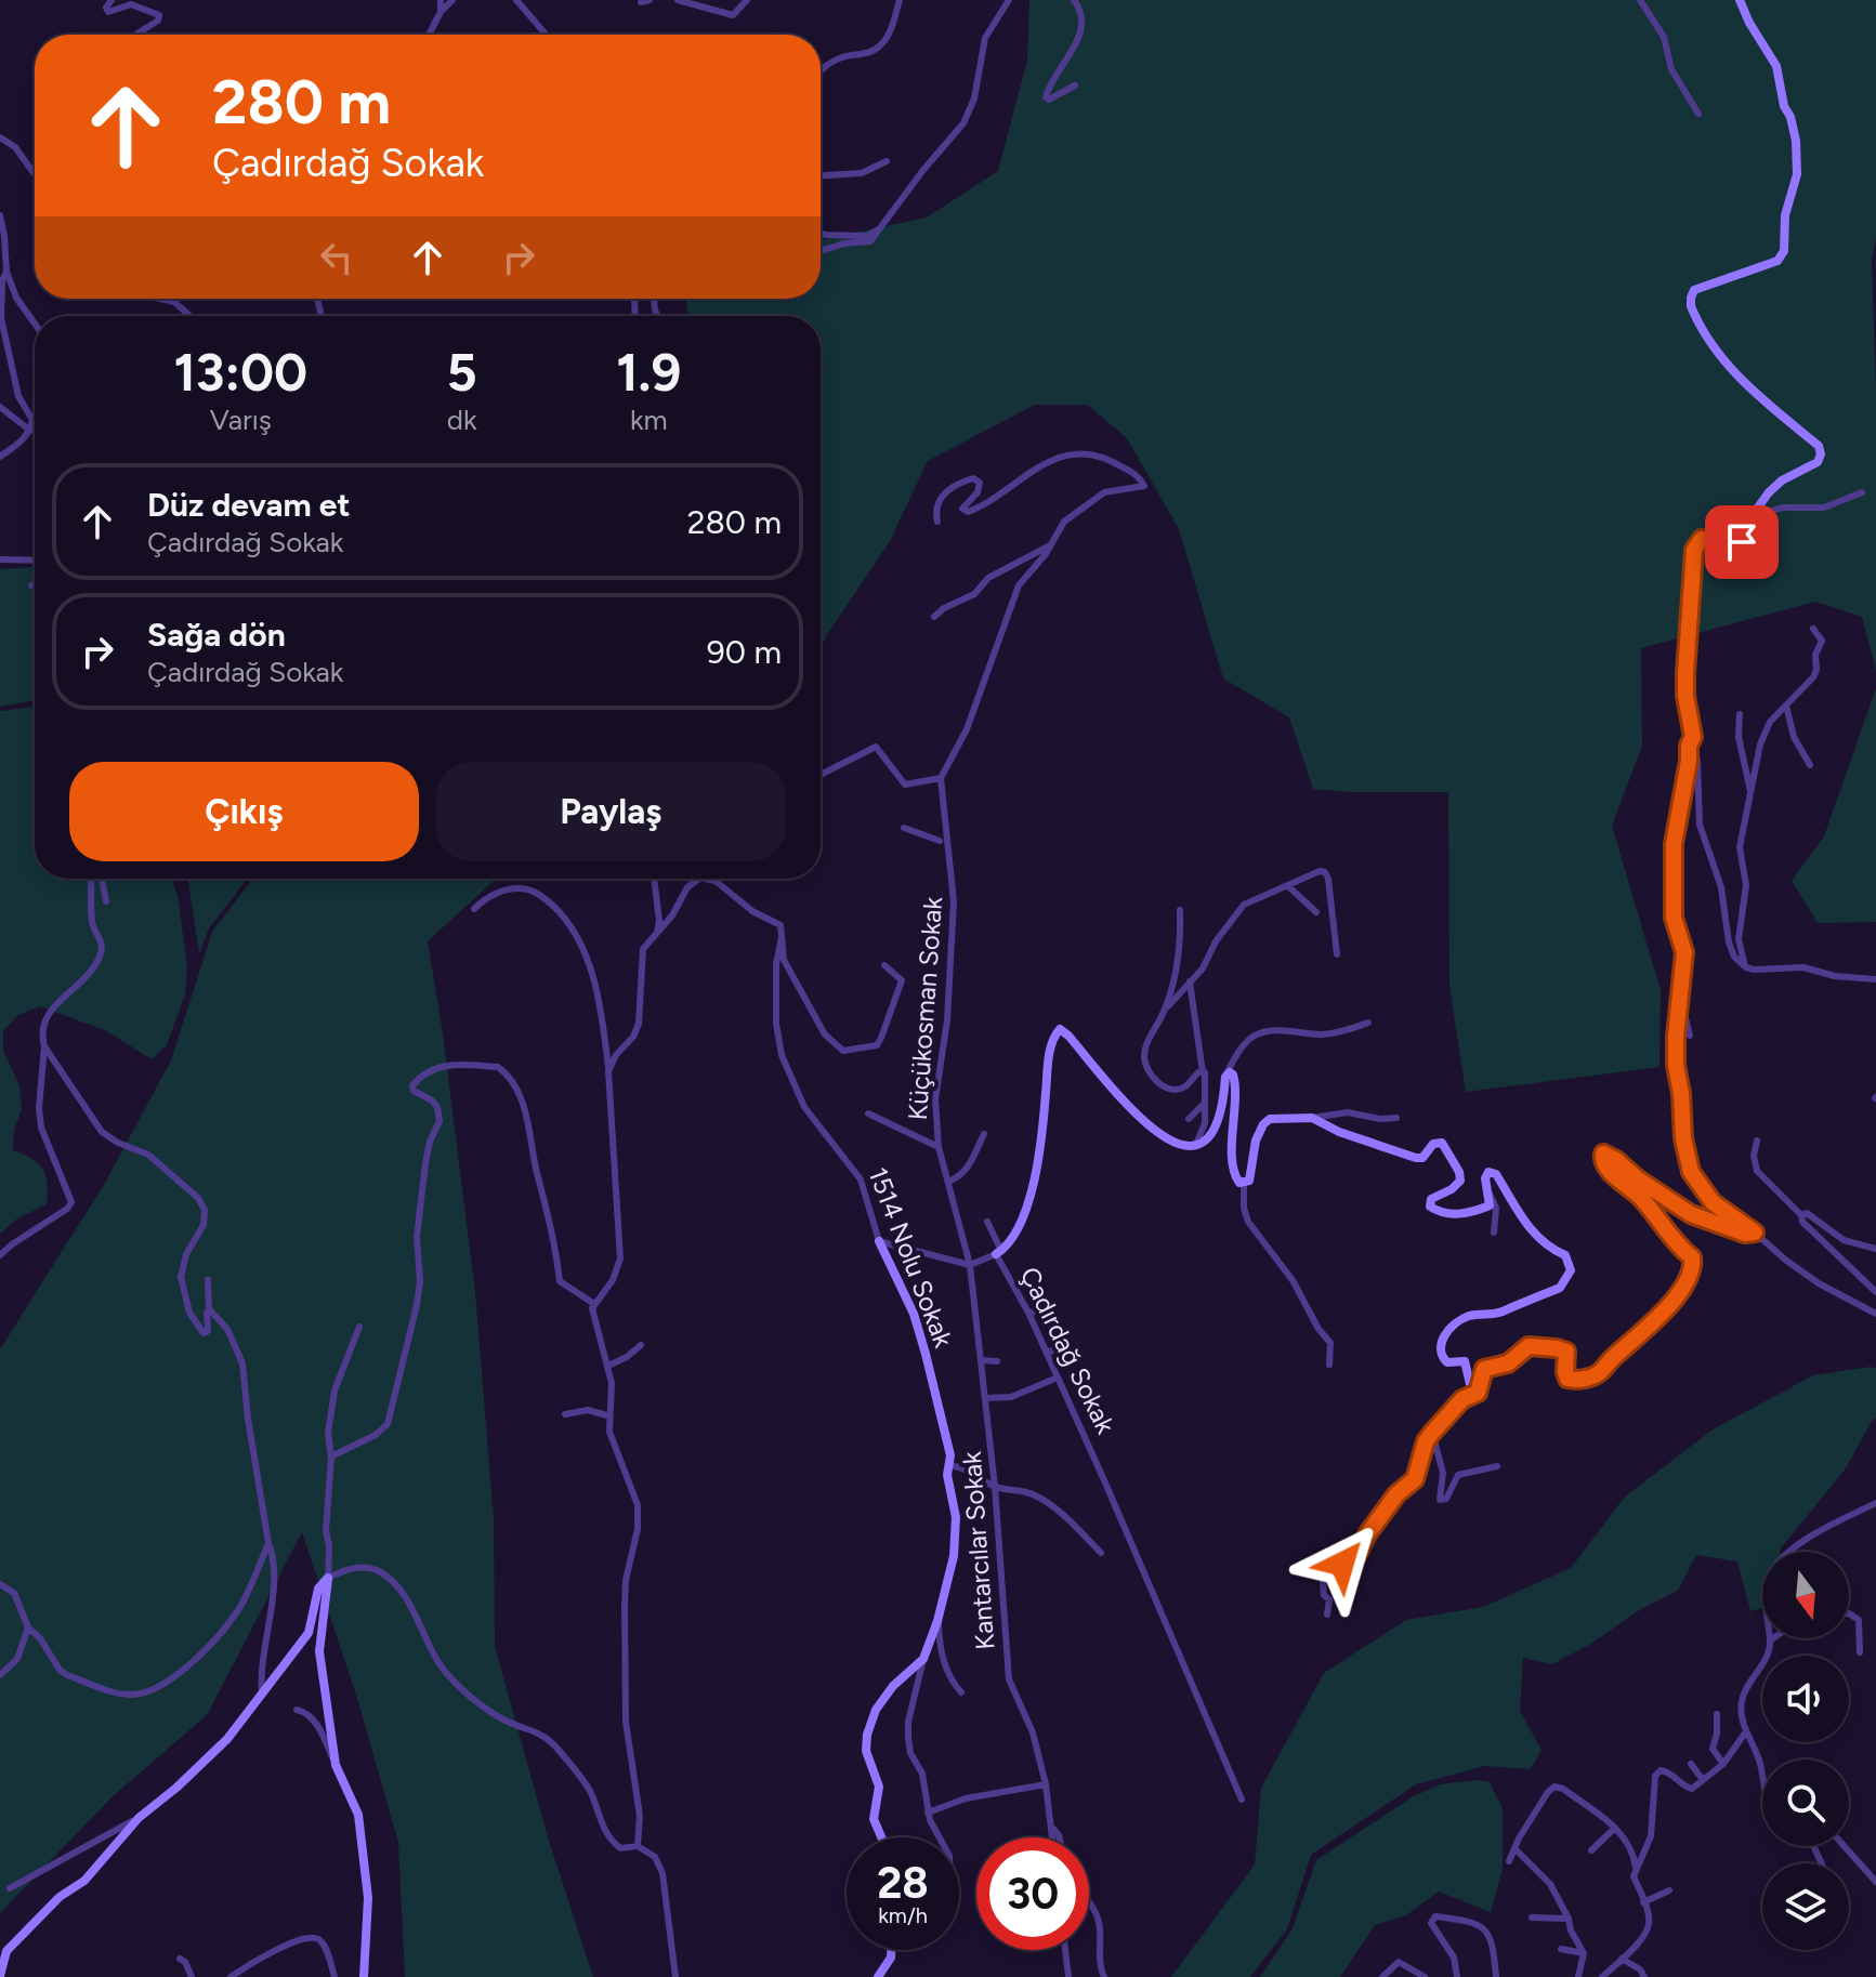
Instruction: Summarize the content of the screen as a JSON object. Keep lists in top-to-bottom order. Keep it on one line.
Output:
{"streets":{"street":["Küçükosman Sokak","1514 Nolu Sokak","Çadırdağ Sokak","Kantarcılar Sokak"]},"crossings":[["Küçükosman Sokak","Kantarcılar Sokak"]],"north":"bottom","page":{"turn":["280 m","Çadırdağ Sokak"],"eta":["13:00","Varış","5","dk","1.9","km"],"list":[{"name":"Düz devam et","note":"Çadırdağ Sokak","value":"280 m"},{"name":"Sağa dön","note":"Çadırdağ Sokak","value":"90 m"}],"buttons":["Çıkış","Paylaş"],"speed":"28 km/h","limit":"30"}}
